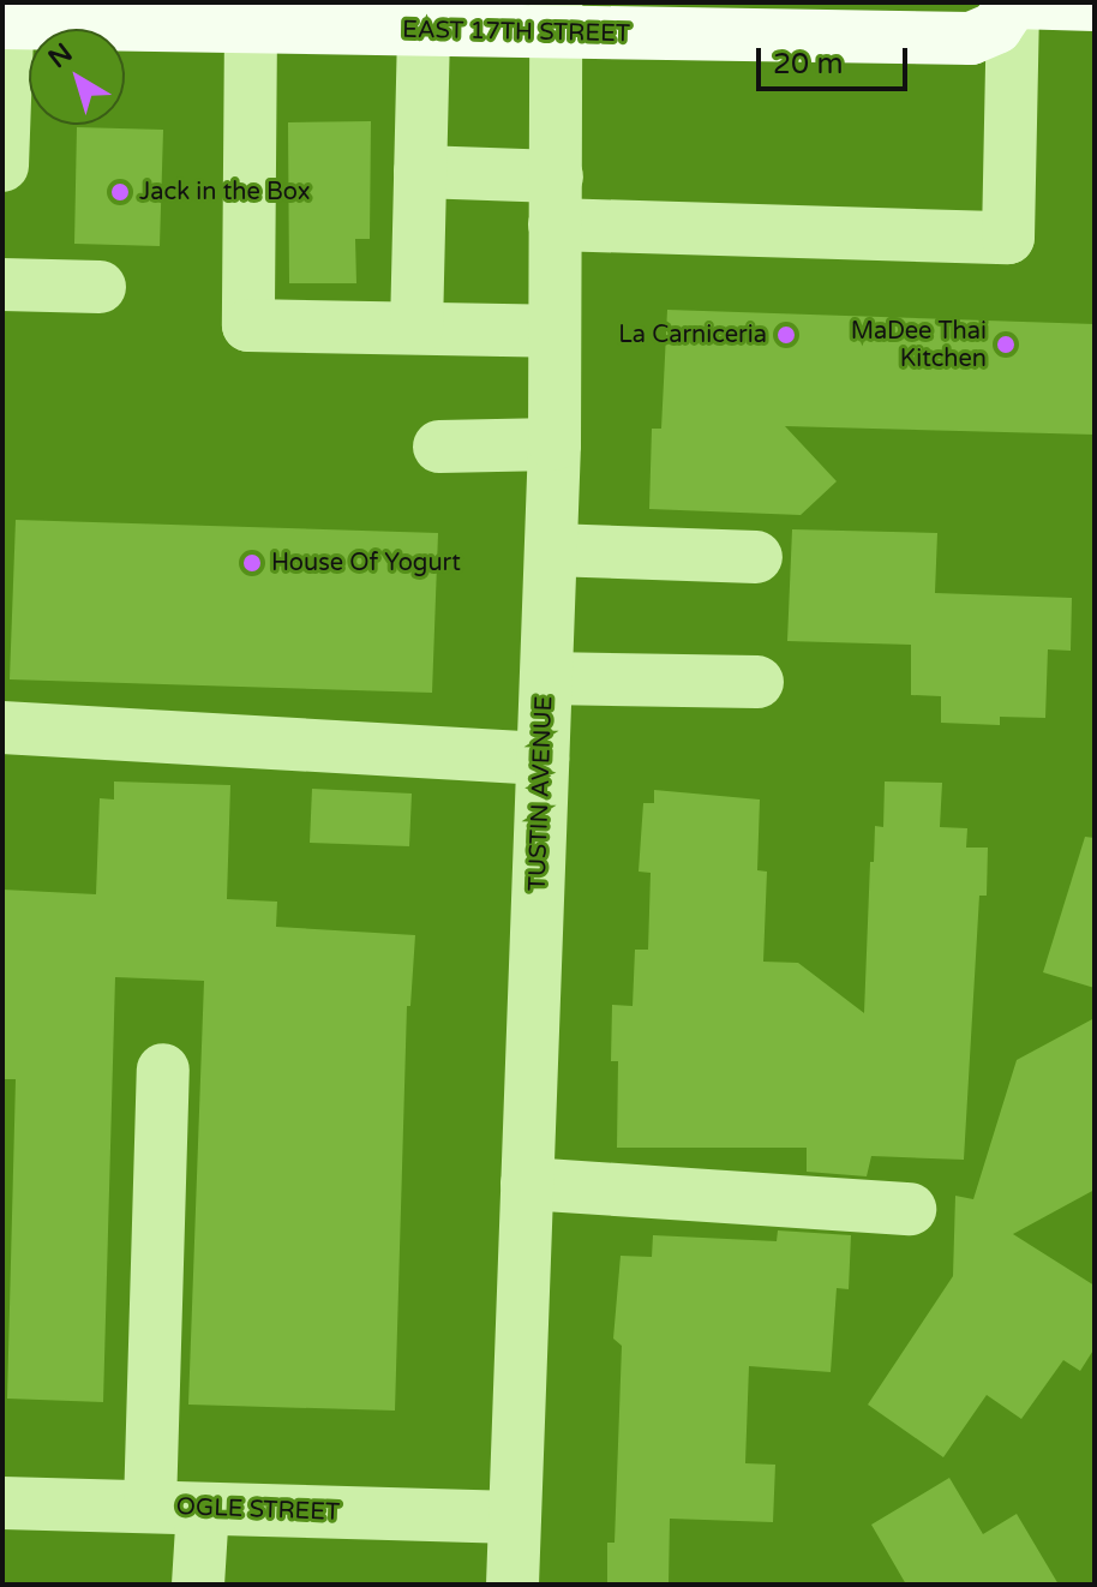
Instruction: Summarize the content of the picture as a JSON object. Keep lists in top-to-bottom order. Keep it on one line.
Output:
{"streets":{"main road":["EAST 17TH STREET"],"street":["TUSTIN AVENUE","OGLE STREET"]},"crossings":[["EAST 17TH STREET","TUSTIN AVENUE"],["TUSTIN AVENUE","OGLE STREET"]],"places":["Jack in the Box","La Carniceria","MaDee Thai Kitchen","House Of Yogurt"],"scale_bar":"20 m","north":"top left"}
